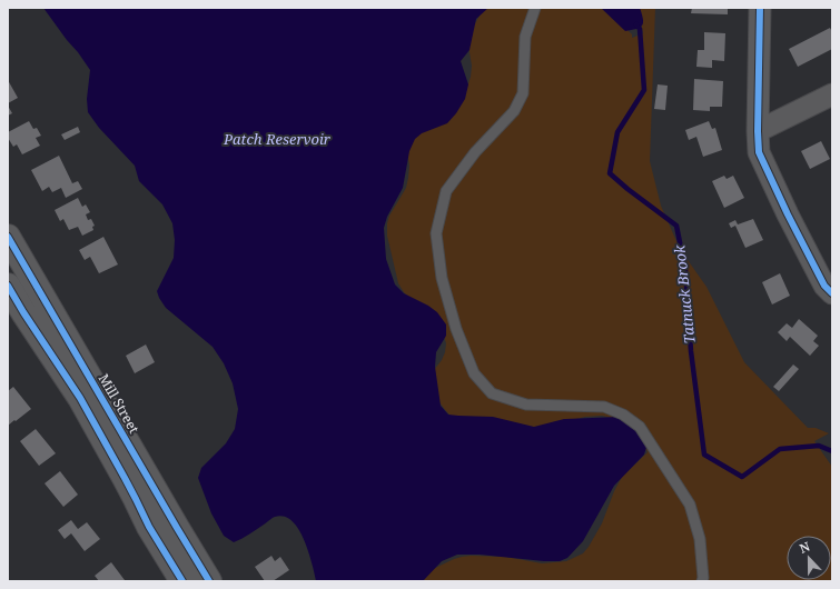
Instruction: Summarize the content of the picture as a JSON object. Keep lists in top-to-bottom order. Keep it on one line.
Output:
{"streets":{"main road":["Mill Street"]},"water":["Patch Reservoir","Tatnuck Brook"],"north":"top"}
